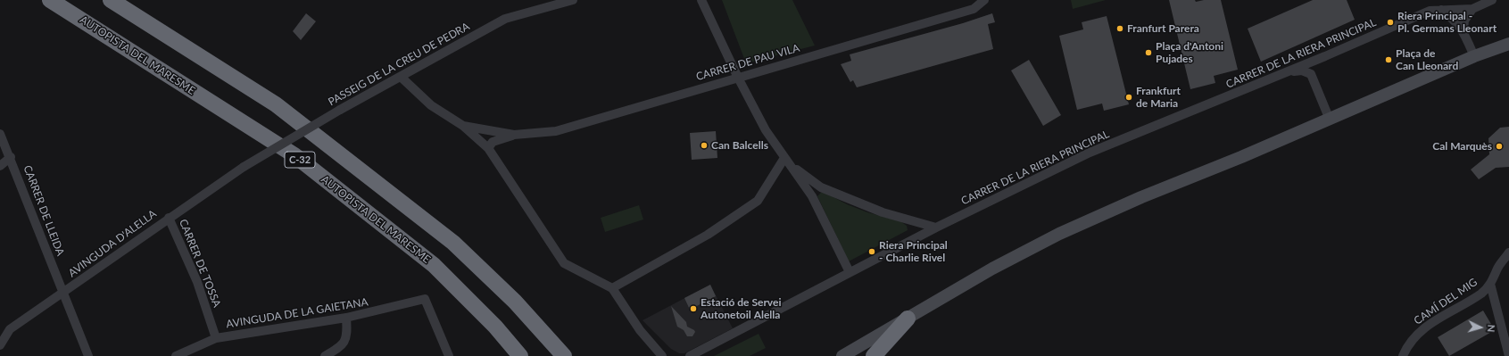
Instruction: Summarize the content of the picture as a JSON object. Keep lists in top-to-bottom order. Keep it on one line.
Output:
{"streets":{"highway":["AUTOPISTA DEL MARESME","C-32"],"street":["CARRER DE LA RIERA PRINCIPAL","CARRER DE PAU VILA","PASSEIG DE LA CREU DE PEDRA","CARRER DE LLEIDA","AVINGUDA D'ALELLA","CARRER DE TOSSA","CAMÍ DEL MIG","AVINGUDA DE LA GAIETANA"]},"crossings":[["PASSEIG DE LA CREU DE PEDRA","AVINGUDA D'ALELLA"],["CARRER DE LLEIDA","AVINGUDA D'ALELLA"],["AVINGUDA D'ALELLA","CARRER DE TOSSA"],["CARRER DE TOSSA","AVINGUDA DE LA GAIETANA"]],"places":["Riera Principal - Pl. Germans Lleonart","Franfurt Parera","Plaça d'Antoni Pujades","Plaça de Can Lleonard","Frankfurt de Maria","Can Balcells","Cal Marquès","Riera Principal - Charlie Rivel","Estació de Servei Autonetoil Alella"],"north":"right"}
